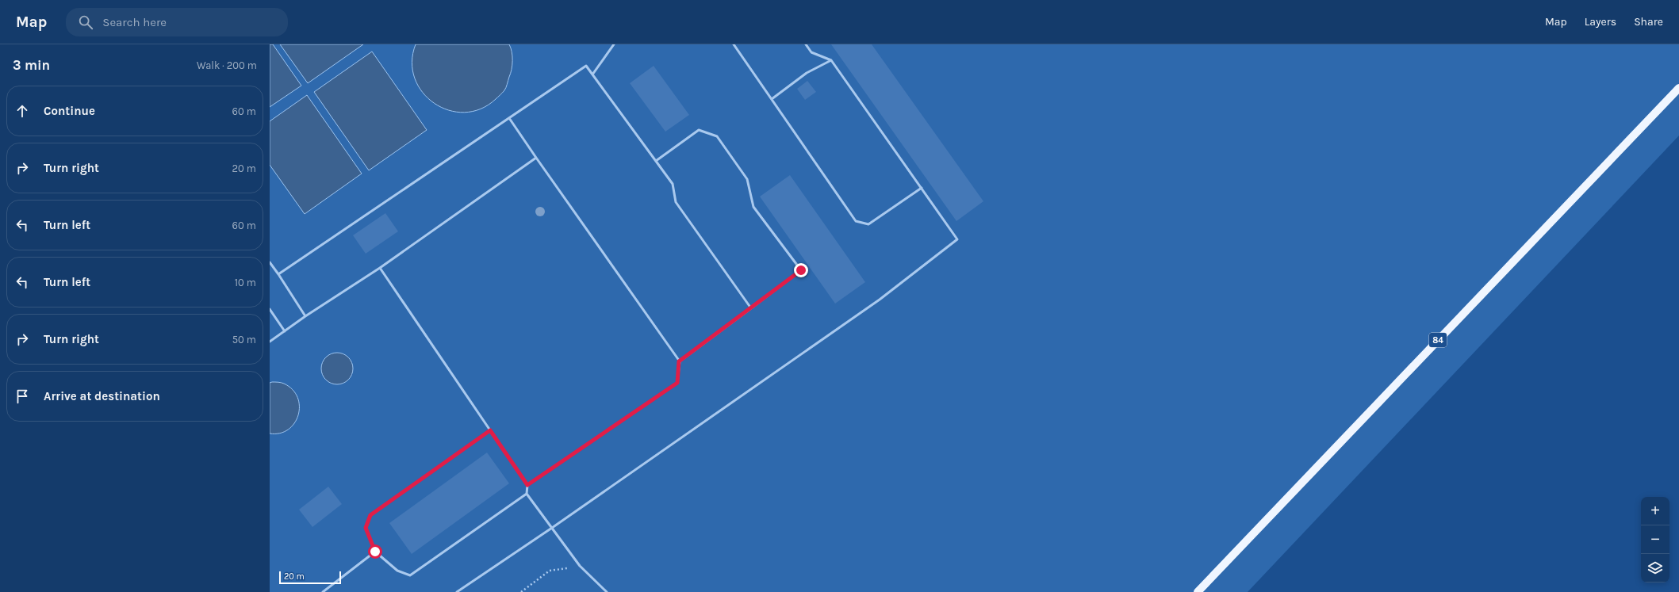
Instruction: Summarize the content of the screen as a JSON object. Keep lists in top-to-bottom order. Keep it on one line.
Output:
{"streets":{"main road":["84"]},"scale_bar":"20 m","page":{"header":"Map","search":"Search here","nav":["Map","Layers","Share"],"heading":["3 min","Walk · 200 m"],"list":[["Continue","60 m"],["Turn right","20 m"],["Turn left","60 m"],["Turn left","10 m"],["Turn right","50 m"],"Arrive at destination"],"map_buttons":["+","−"],"scale":"20 m"}}
